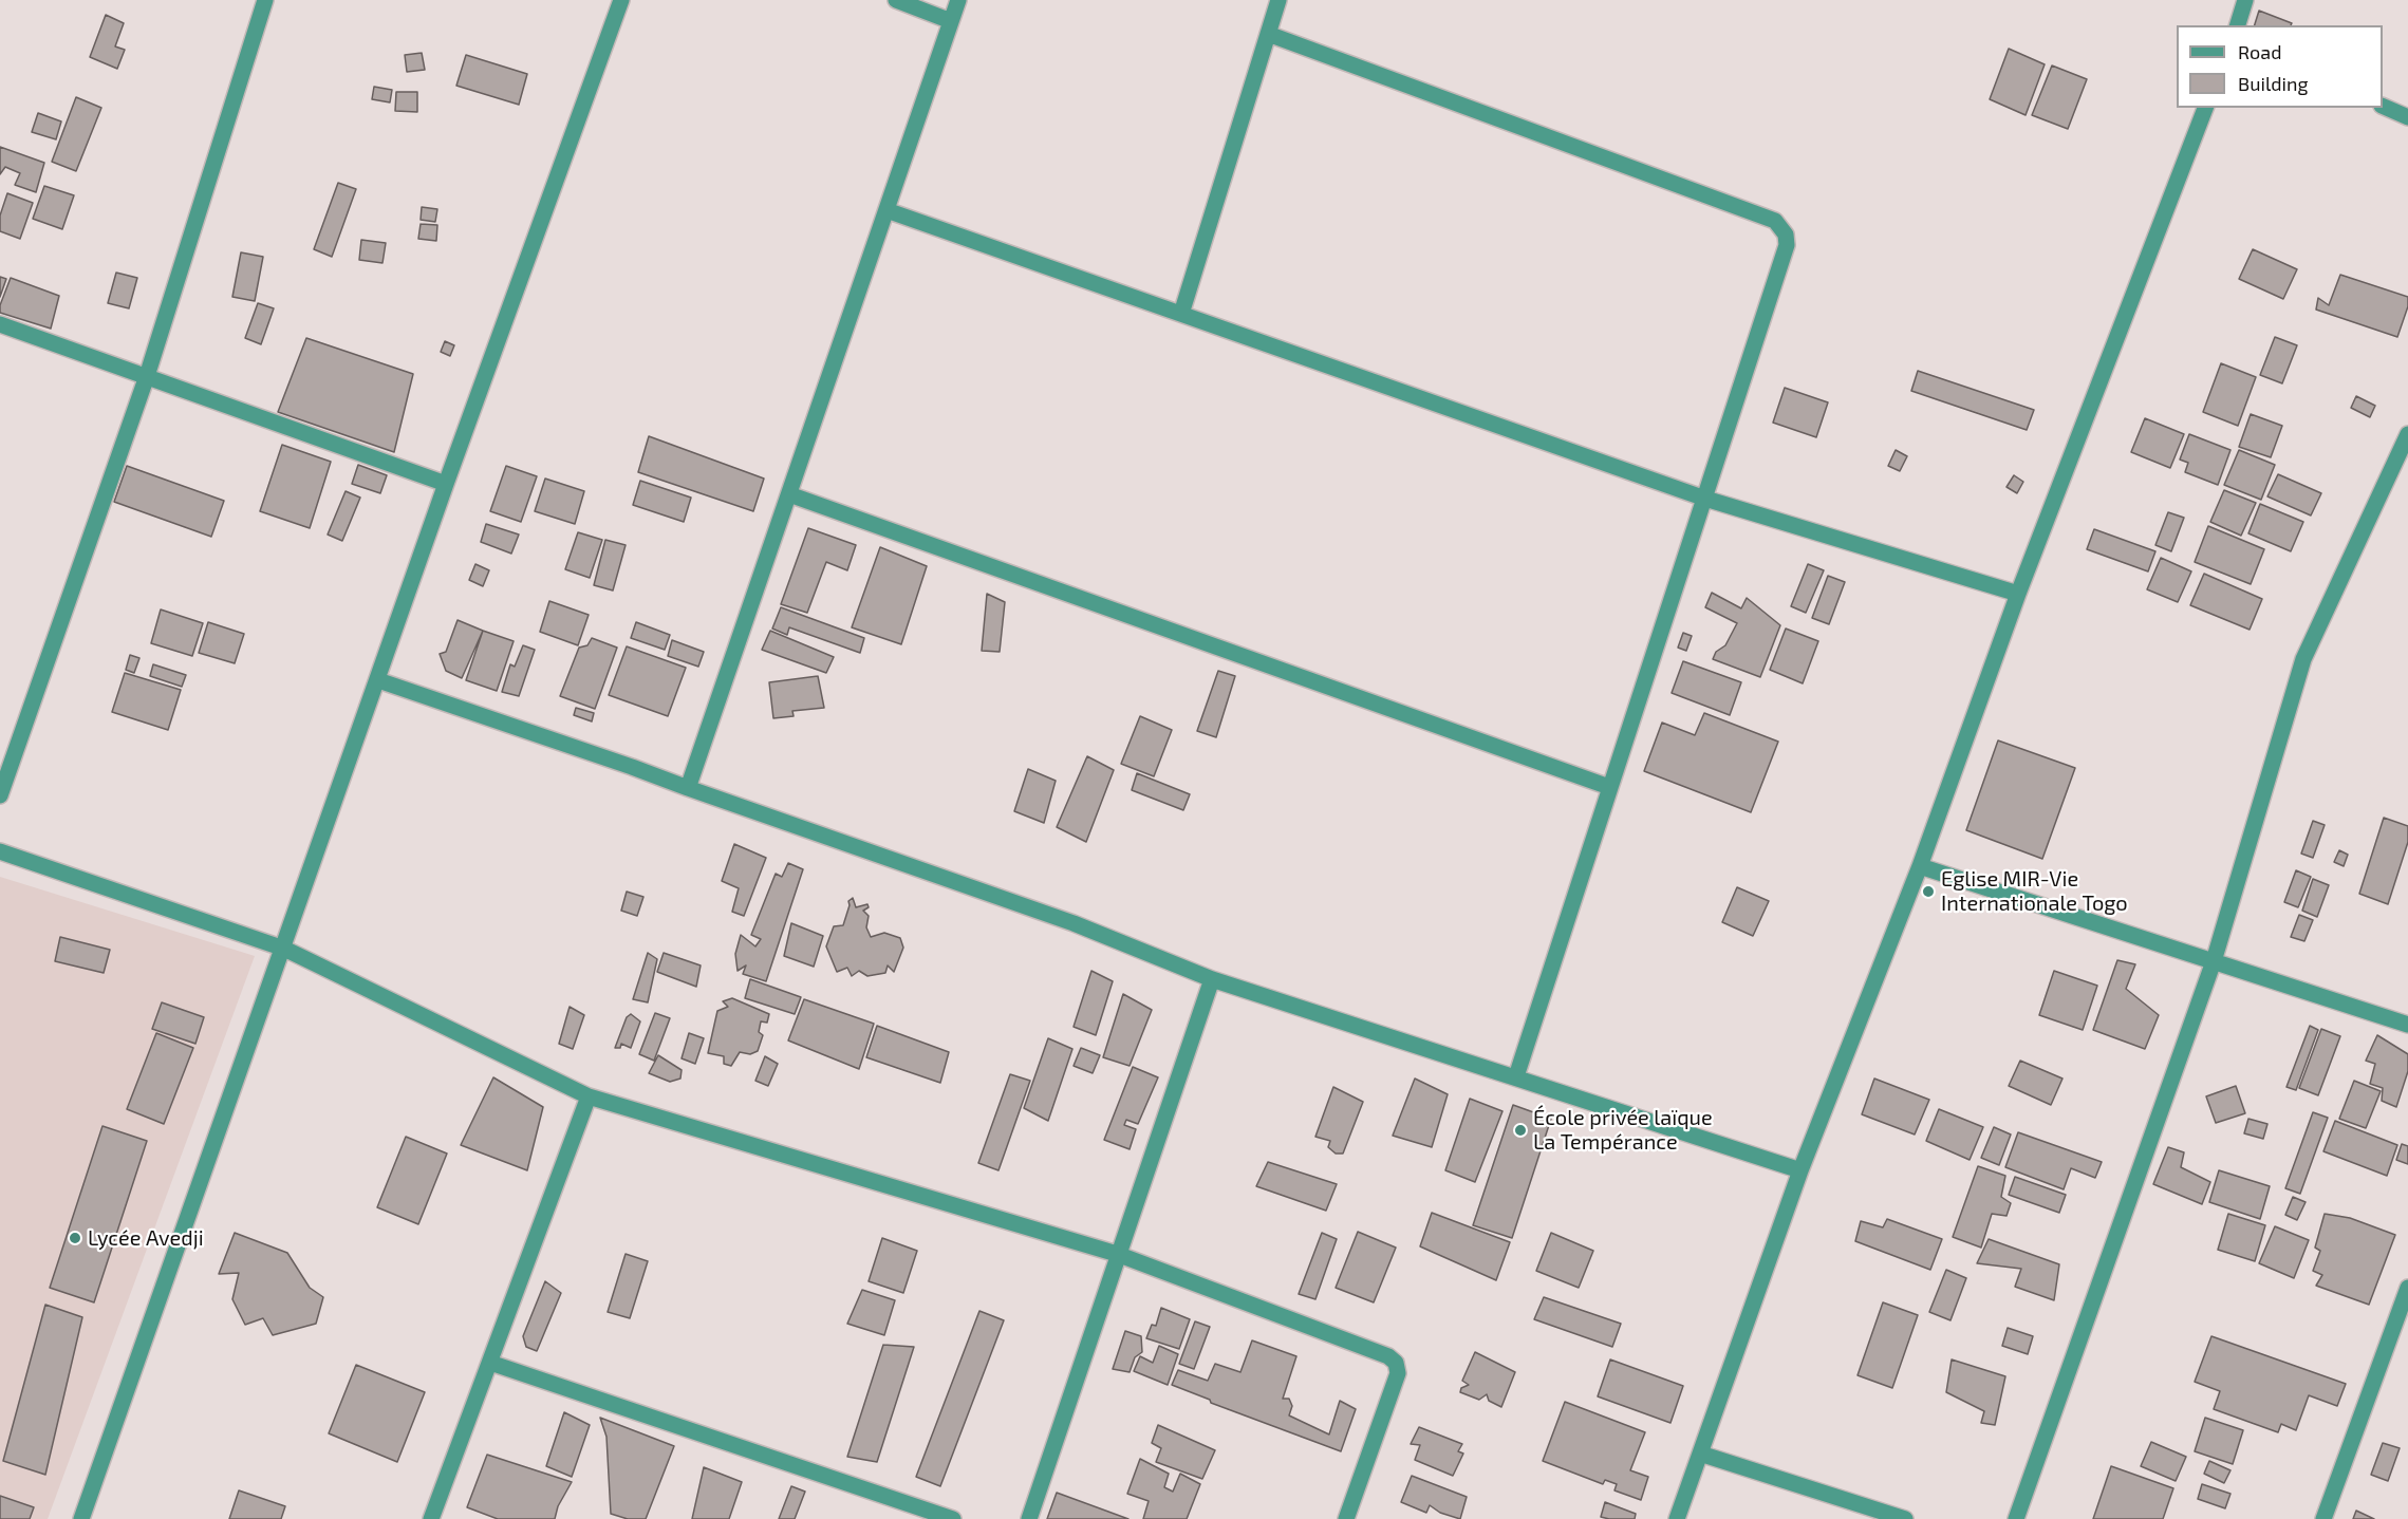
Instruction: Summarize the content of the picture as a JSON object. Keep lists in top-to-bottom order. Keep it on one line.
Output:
{"places":["Eglise MIR-Vie Internationale Togo","École privée laïque La Tempérance","Lycée Avedji"],"legend":["Road","Building"]}
